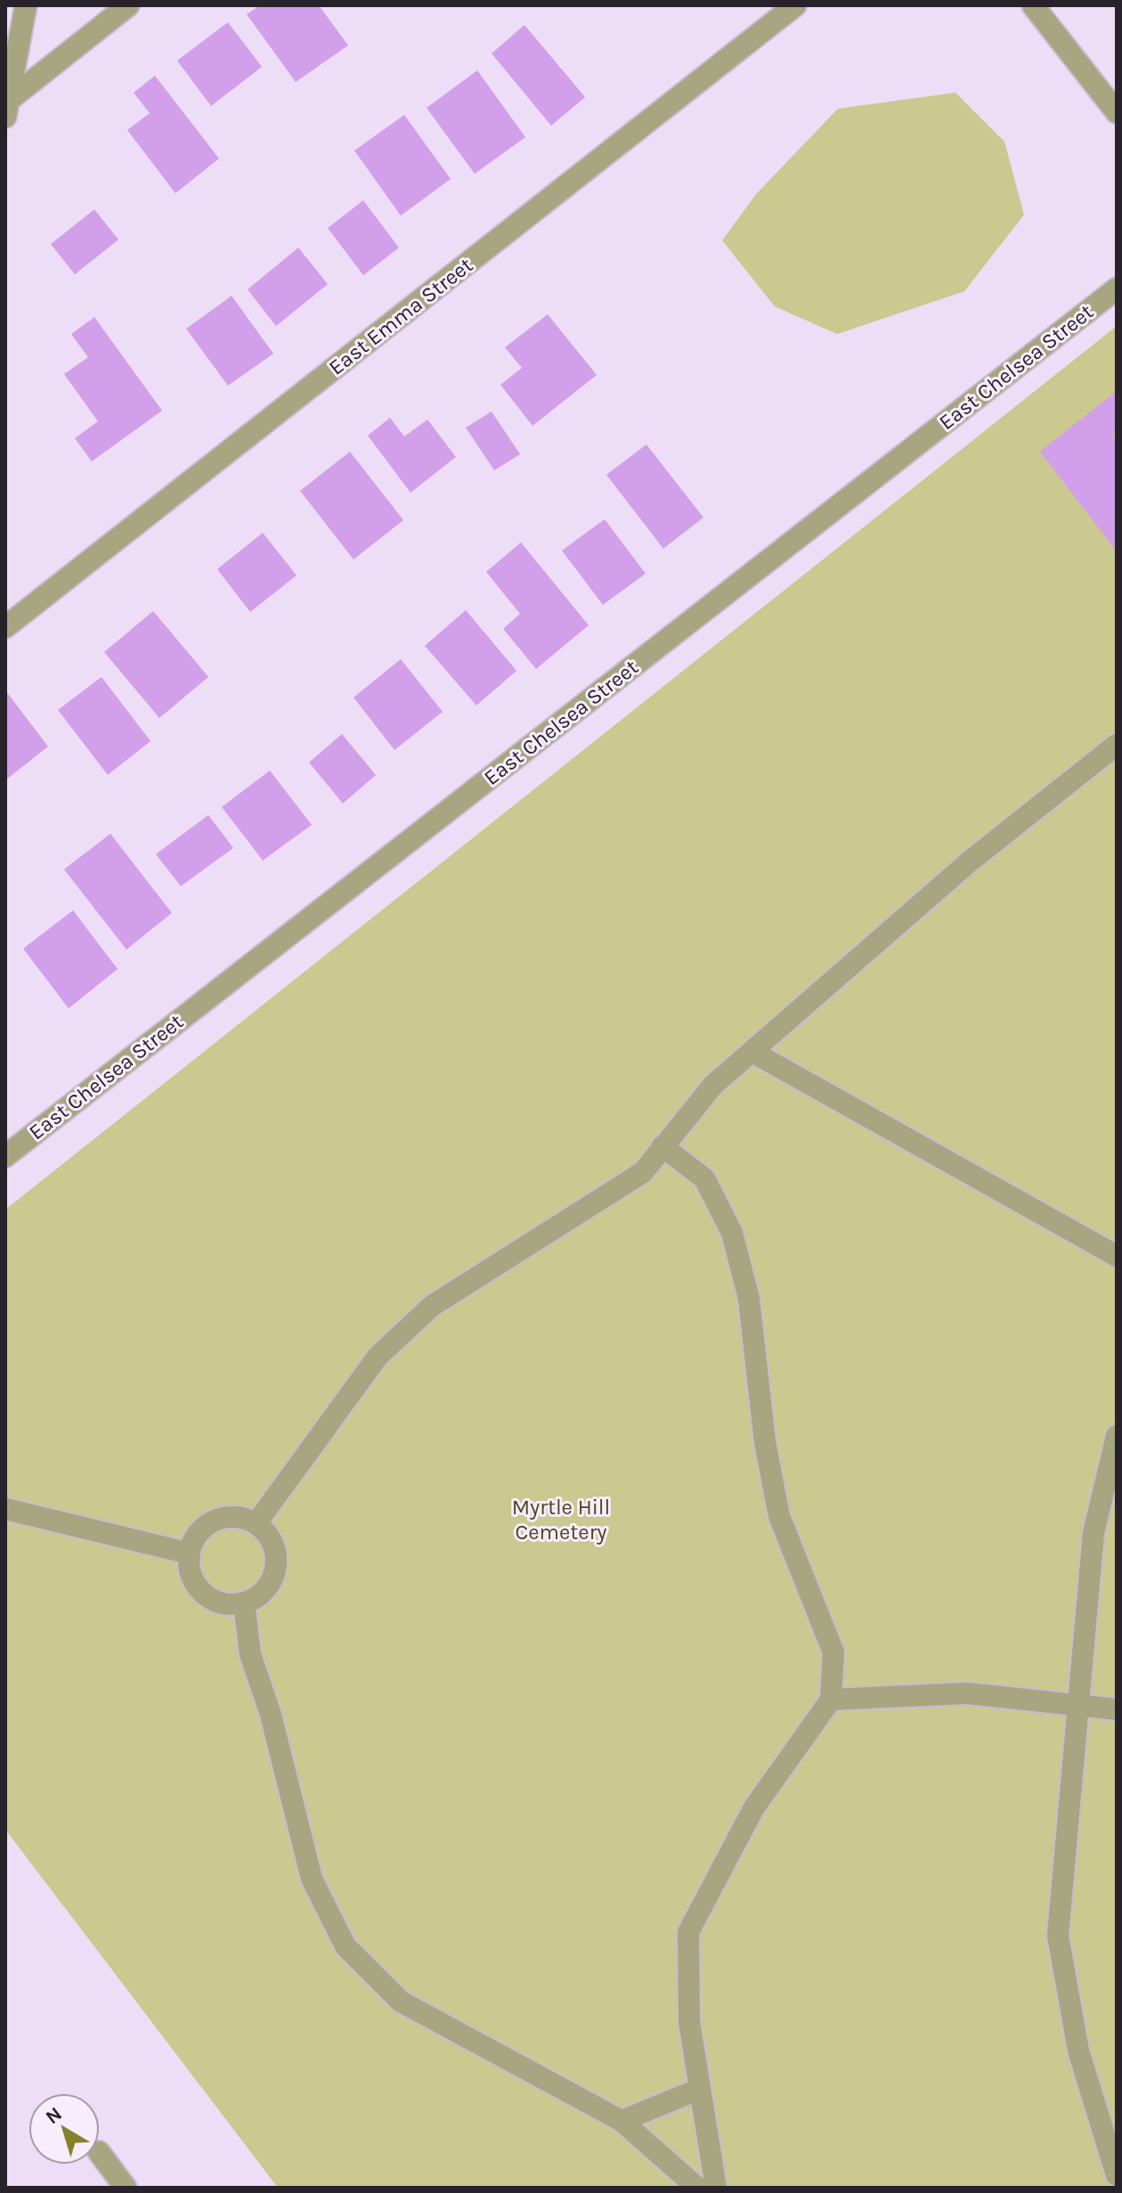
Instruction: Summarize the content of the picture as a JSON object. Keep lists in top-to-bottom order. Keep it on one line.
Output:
{"streets":{"street":["East Emma Street","East Chelsea Street"]},"parks":["Myrtle Hill Cemetery"],"north":"top left"}
